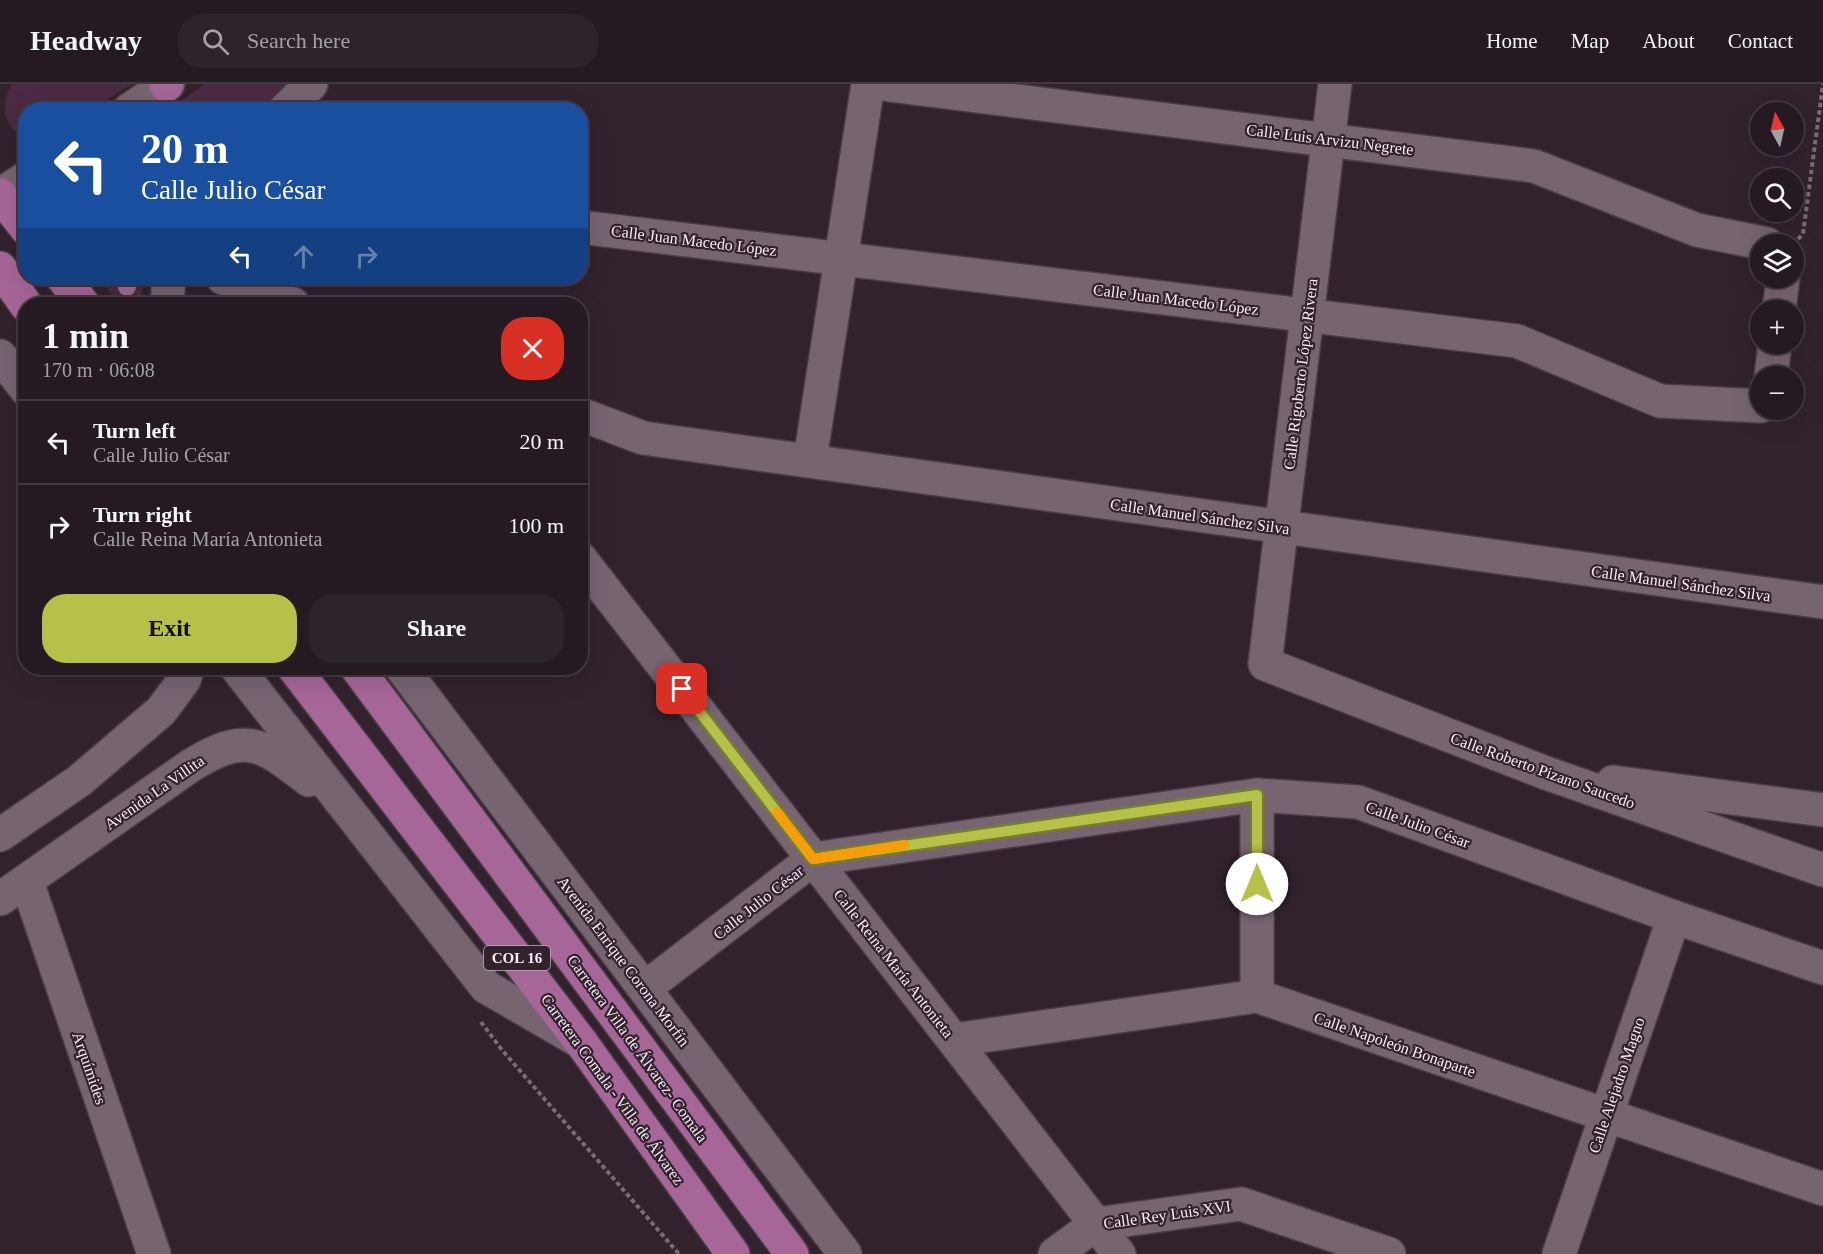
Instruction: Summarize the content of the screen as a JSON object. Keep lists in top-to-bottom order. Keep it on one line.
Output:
{"streets":{"main road":["COL 16","Carretera Villa de Álvarez- Comala","Carretera Comala - Villa de Álvarez"],"street":["Calle Luis Arvizu Negrete","Calle Juan Macedo López","Calle Rigoberto López Rivera","Calle Manuel Sánchez Silva","Calle Roberto Pizano Saucedo","Avenida La Villita","Calle Julio César","Avenida Enrique Corona Morfín","Calle Reina María Antonieta","Calle Napoleón Bonaparte","Arquímides","Calle Alejadro Magno","Calle Rey Luis XVI"]},"crossings":[["Calle Luis Arvizu Negrete","Calle Rigoberto López Rivera"],["Calle Juan Macedo López","Calle Rigoberto López Rivera"],["Calle Rigoberto López Rivera","Calle Manuel Sánchez Silva"],["Calle Rigoberto López Rivera","Calle Roberto Pizano Saucedo"],["Avenida La Villita","Arquímides"],["Calle Julio César","Avenida Enrique Corona Morfín"],["Calle Julio César","Calle Reina María Antonieta"],["Calle Julio César","Calle Alejadro Magno"],["Calle Reina María Antonieta","Calle Napoleón Bonaparte"],["Calle Reina María Antonieta","Calle Rey Luis XVI"],["Calle Napoleón Bonaparte","Calle Alejadro Magno"]],"north":"top","page":{"header":"Headway","search":"Search here","nav":["Home","Map","About","Contact"],"map_buttons":["+","−"],"turn":["20 m","Calle Julio César"],"heading":["1 min","170 m · 06:08"],"list":[{"name":"Turn left","note":"Calle Julio César","value":"20 m"},{"name":"Turn right","note":"Calle Reina María Antonieta","value":"100 m"}],"buttons":["Exit","Share"]}}
